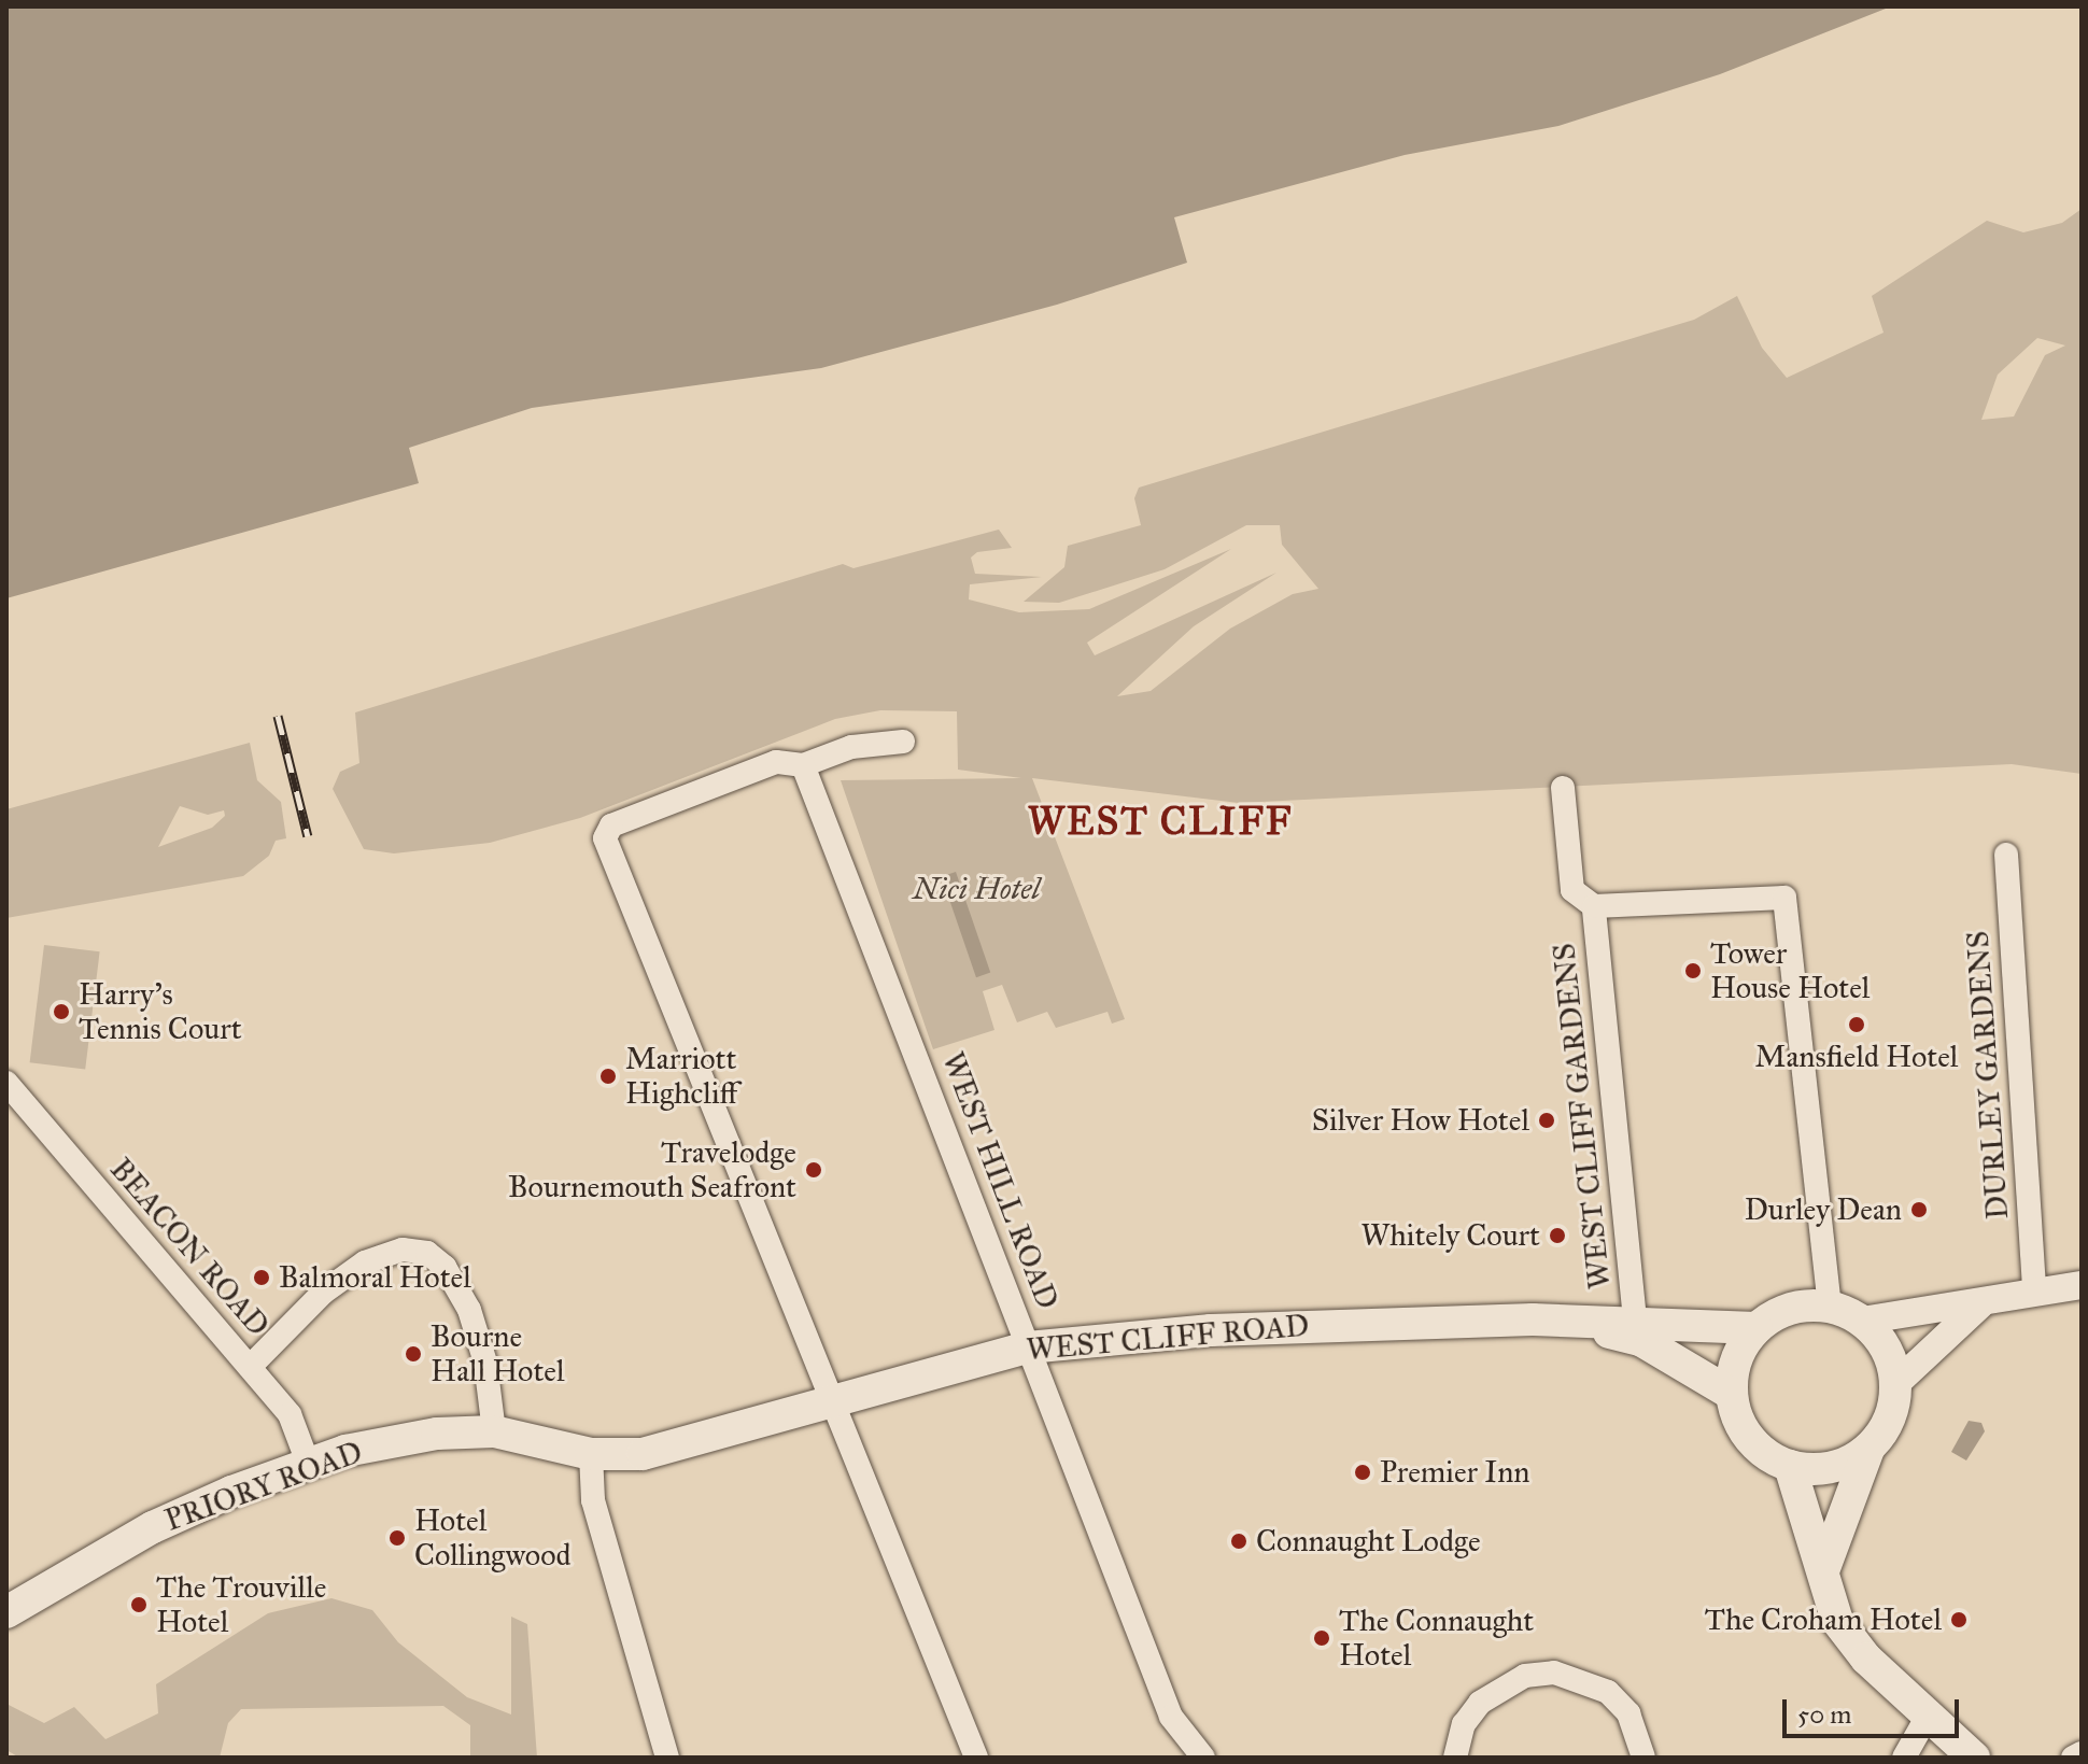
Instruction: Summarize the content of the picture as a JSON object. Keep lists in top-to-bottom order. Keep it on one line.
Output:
{"streets":{"main road":["WEST CLIFF ROAD","PRIORY ROAD"],"street":["DURLEY GARDENS","WEST CLIFF GARDENS","WEST HILL ROAD","BEACON ROAD"]},"crossings":[["WEST CLIFF GARDENS","WEST CLIFF ROAD"],["WEST HILL ROAD","WEST CLIFF ROAD"],["BEACON ROAD","PRIORY ROAD"],["WEST CLIFF ROAD","PRIORY ROAD"]],"districts":["WEST CLIFF"],"parks":["Nici Hotel"],"places":["Tower House Hotel","Harry's Tennis Court","Mansfield Hotel","Marriott Highcliff","Silver How Hotel","Travelodge Bournemouth Seafront","Durley Dean","Whitely Court","Balmoral Hotel","Bourne Hall Hotel","Premier Inn","Hotel Collingwood","Connaught Lodge","The Trouville Hotel","The Croham Hotel","The Connaught Hotel"],"scale_bar":"50 m"}
